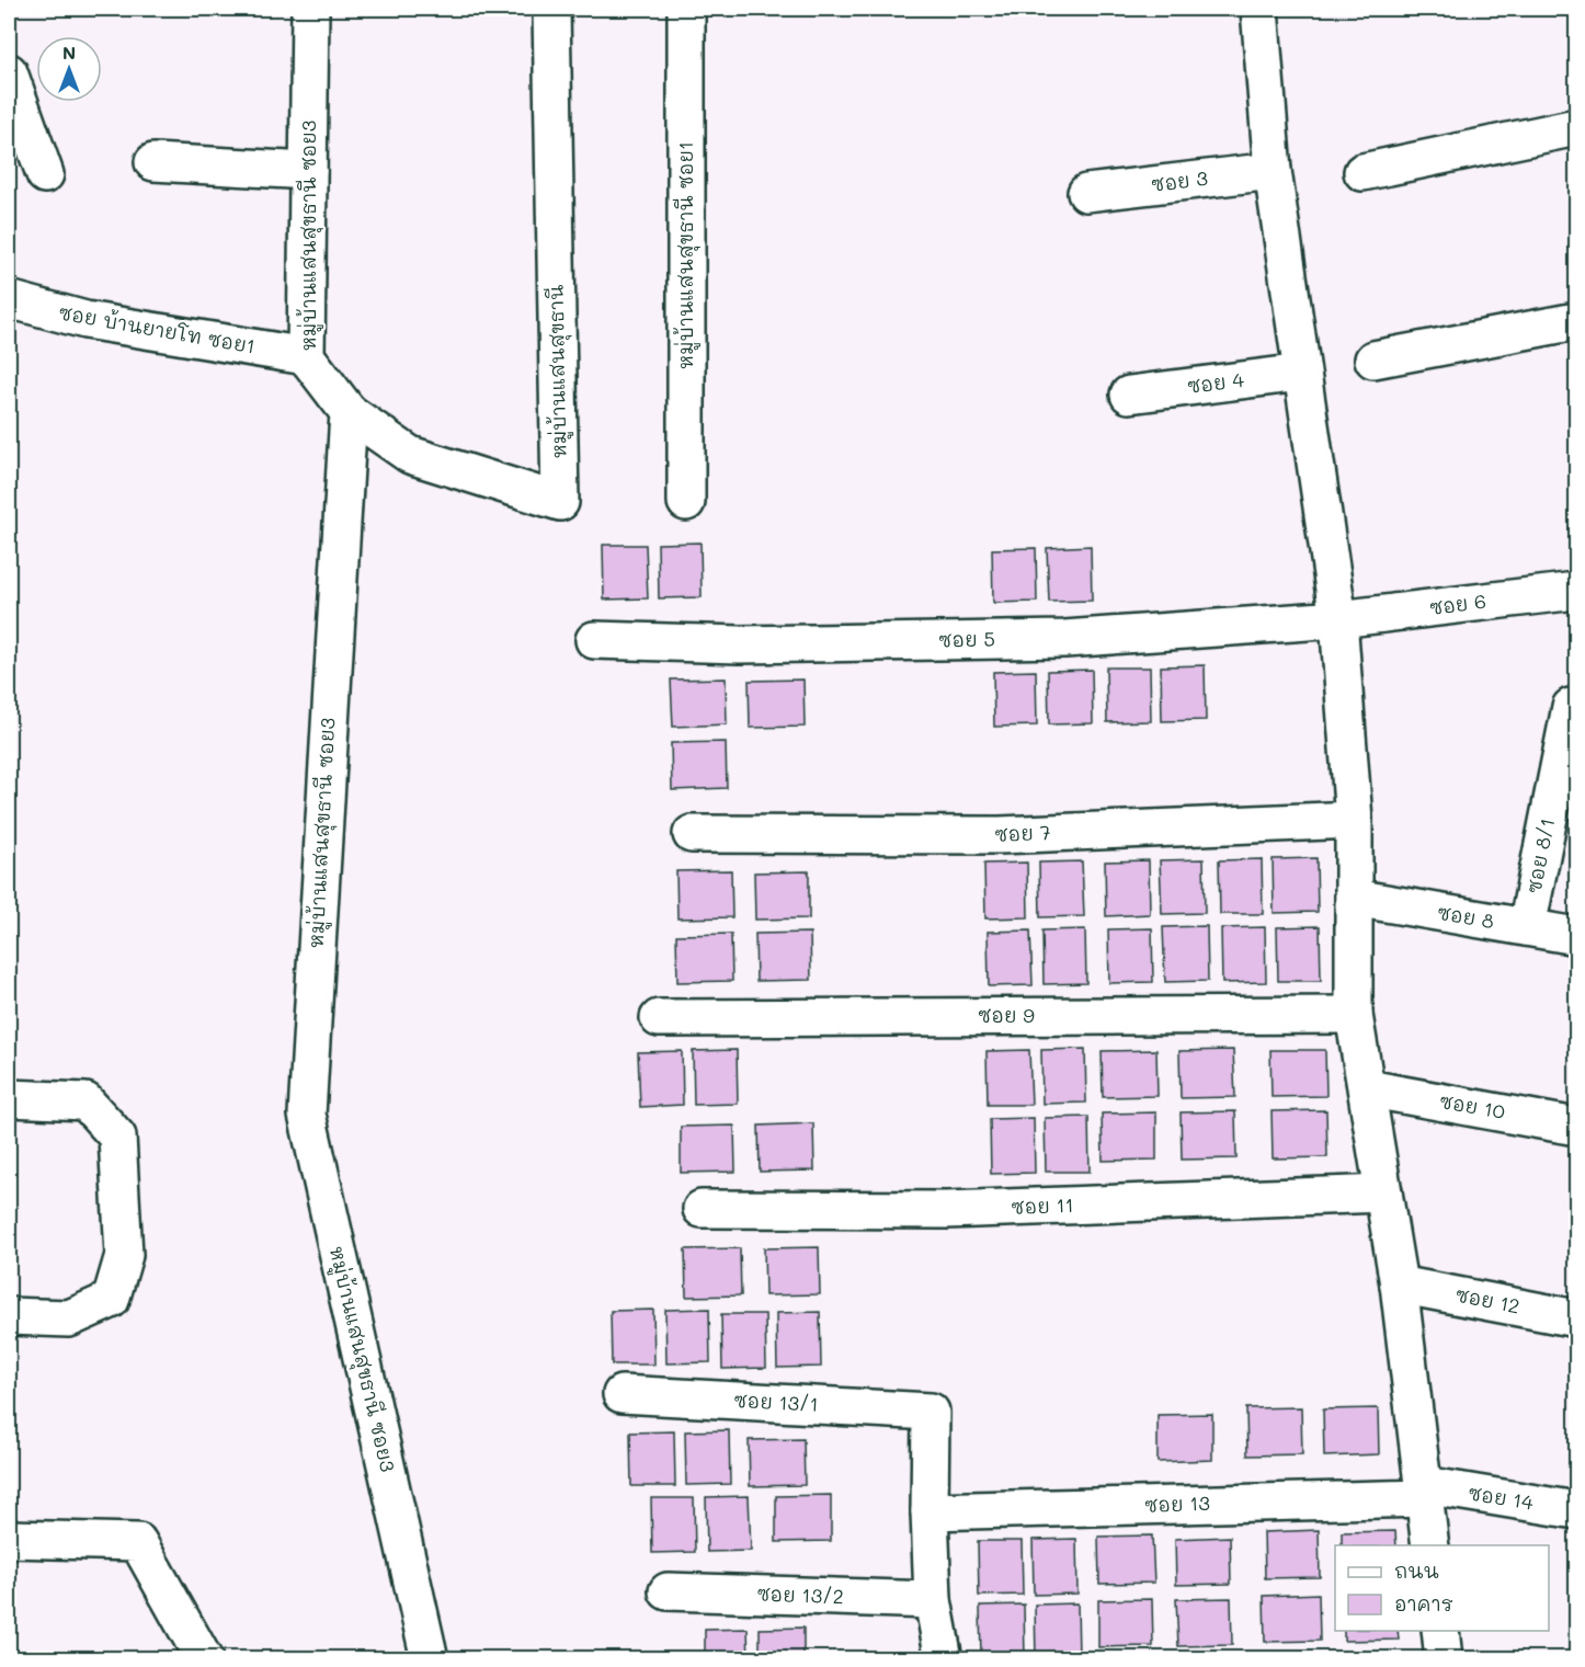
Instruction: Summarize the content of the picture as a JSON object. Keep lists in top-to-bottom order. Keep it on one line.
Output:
{"streets":{"street":["ซอย 3","หมู่บ้านแสนสุขธานี ซอย3","หมู่บ้านแสนสุขธานี ซอย1","ซอย บ้านยายโท ซอย1","หมู่บ้านแสนสุขธานี","ซอย 4","ซอย 6","ซอย 5","ซอย 7","ซอย 8/1","ซอย 8","ซอย 9","ซอย 10","ซอย 11","ซอย 12","ซอย 13/1","ซอย 14","ซอย 13","ซอย 13/2"]},"crossings":[["หมู่บ้านแสนสุขธานี ซอย3","ซอย บ้านยายโท ซอย1"],["หมู่บ้านแสนสุขธานี ซอย3","หมู่บ้านแสนสุขธานี"],["ซอย 6","ซอย 5"],["ซอย 8/1","ซอย 8"],["ซอย 13/1","ซอย 13"],["ซอย 14","ซอย 13"]],"legend":["ถนน","อาคาร"],"north":"top"}
